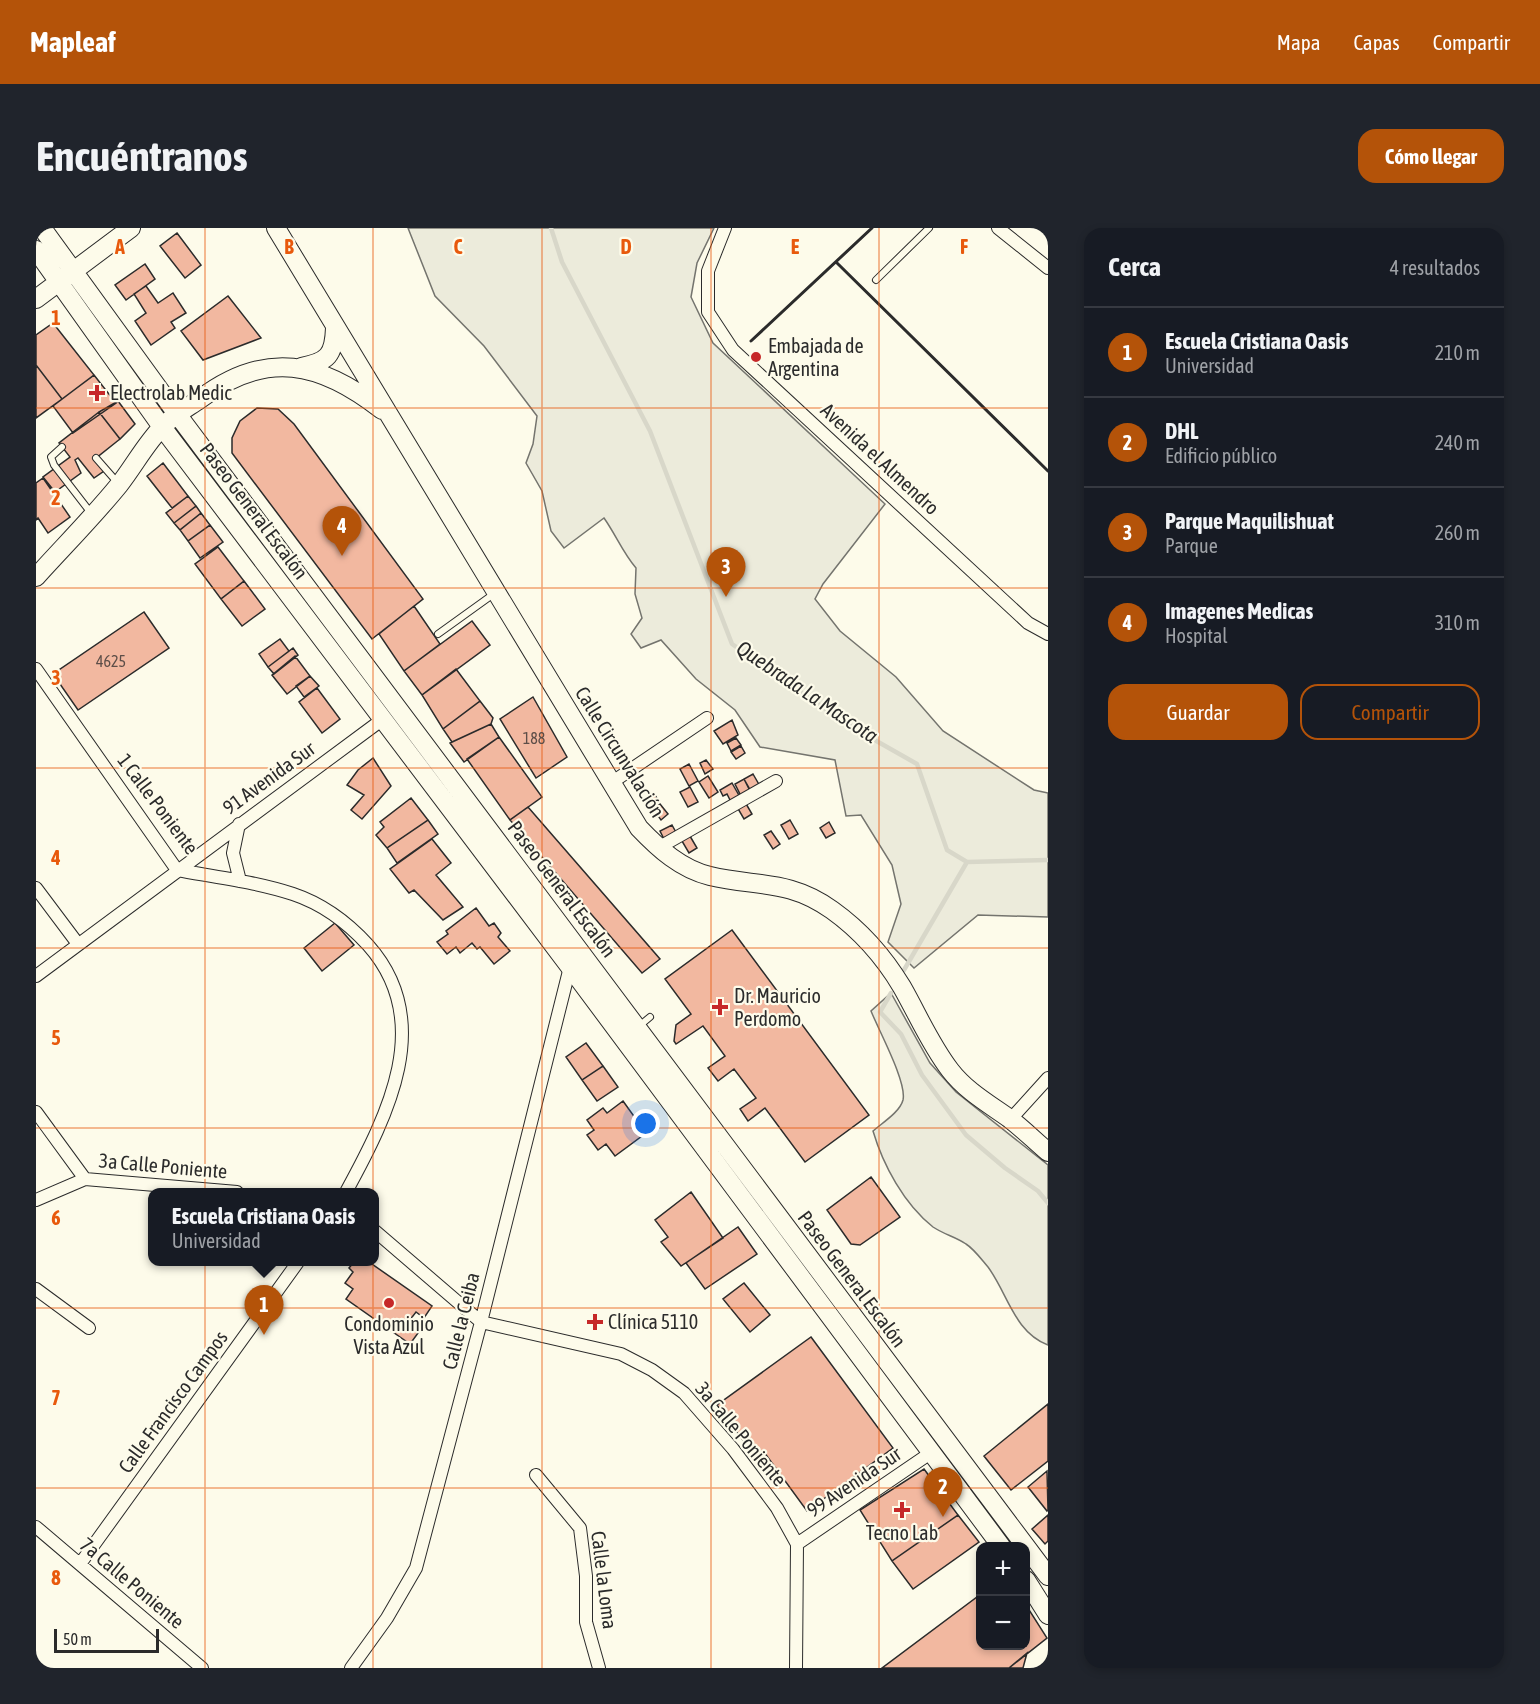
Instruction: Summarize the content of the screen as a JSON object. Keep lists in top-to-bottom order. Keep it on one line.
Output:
{"streets":{"main road":["Paseo General Escalón","Calle Circunvalación"],"street":["Avenida el Almendro","91 Avenida Sur","1 Calle Poniente","3a Calle Poniente","Calle la Ceiba","Calle Francisco Campos","99 Avenida Sur","Calle la Loma","7a Calle Poniente"]},"crossings":[["Paseo General Escalón","91 Avenida Sur"],["Paseo General Escalón","Calle la Ceiba"],["Paseo General Escalón","99 Avenida Sur"],["91 Avenida Sur","1 Calle Poniente"],["3a Calle Poniente","Calle la Ceiba"],["3a Calle Poniente","99 Avenida Sur"],["Calle Francisco Campos","7a Calle Poniente"]],"water":["Quebrada La Mascota"],"places":{"other":["Embajada de Argentina","Condominio Vista Azul"],"health":["Electrolab Medic","Dr. Mauricio Perdomo","Clínica 5110","Tecno Lab"]},"house_numbers":["4625","188"],"scale_bar":"50 m","page":{"header":"Mapleaf","nav":["Mapa","Capas","Compartir"],"buttons":["Cómo llegar",["Guardar","Compartir"]],"title":"Encuéntranos","heading":["Cerca","4 resultados"],"list":[{"mark":"1","name":"Escuela Cristiana Oasis","note":"Universidad","value":"210 m"},{"mark":"2","name":"DHL","note":"Edificio público","value":"240 m"},{"mark":"3","name":"Parque Maquilishuat","note":"Parque","value":"260 m"},{"mark":"4","name":"Imagenes Medicas","note":"Hospital","value":"310 m"}],"pins":["4","3","1","2"],"popup":["Escuela Cristiana Oasis","Universidad"],"map_buttons":["+","−"],"scale":"50 m"},"grid":{"columns":["A","B","C","D","E","F"],"rows":["1","2","3","4","5","6","7","8"]}}
